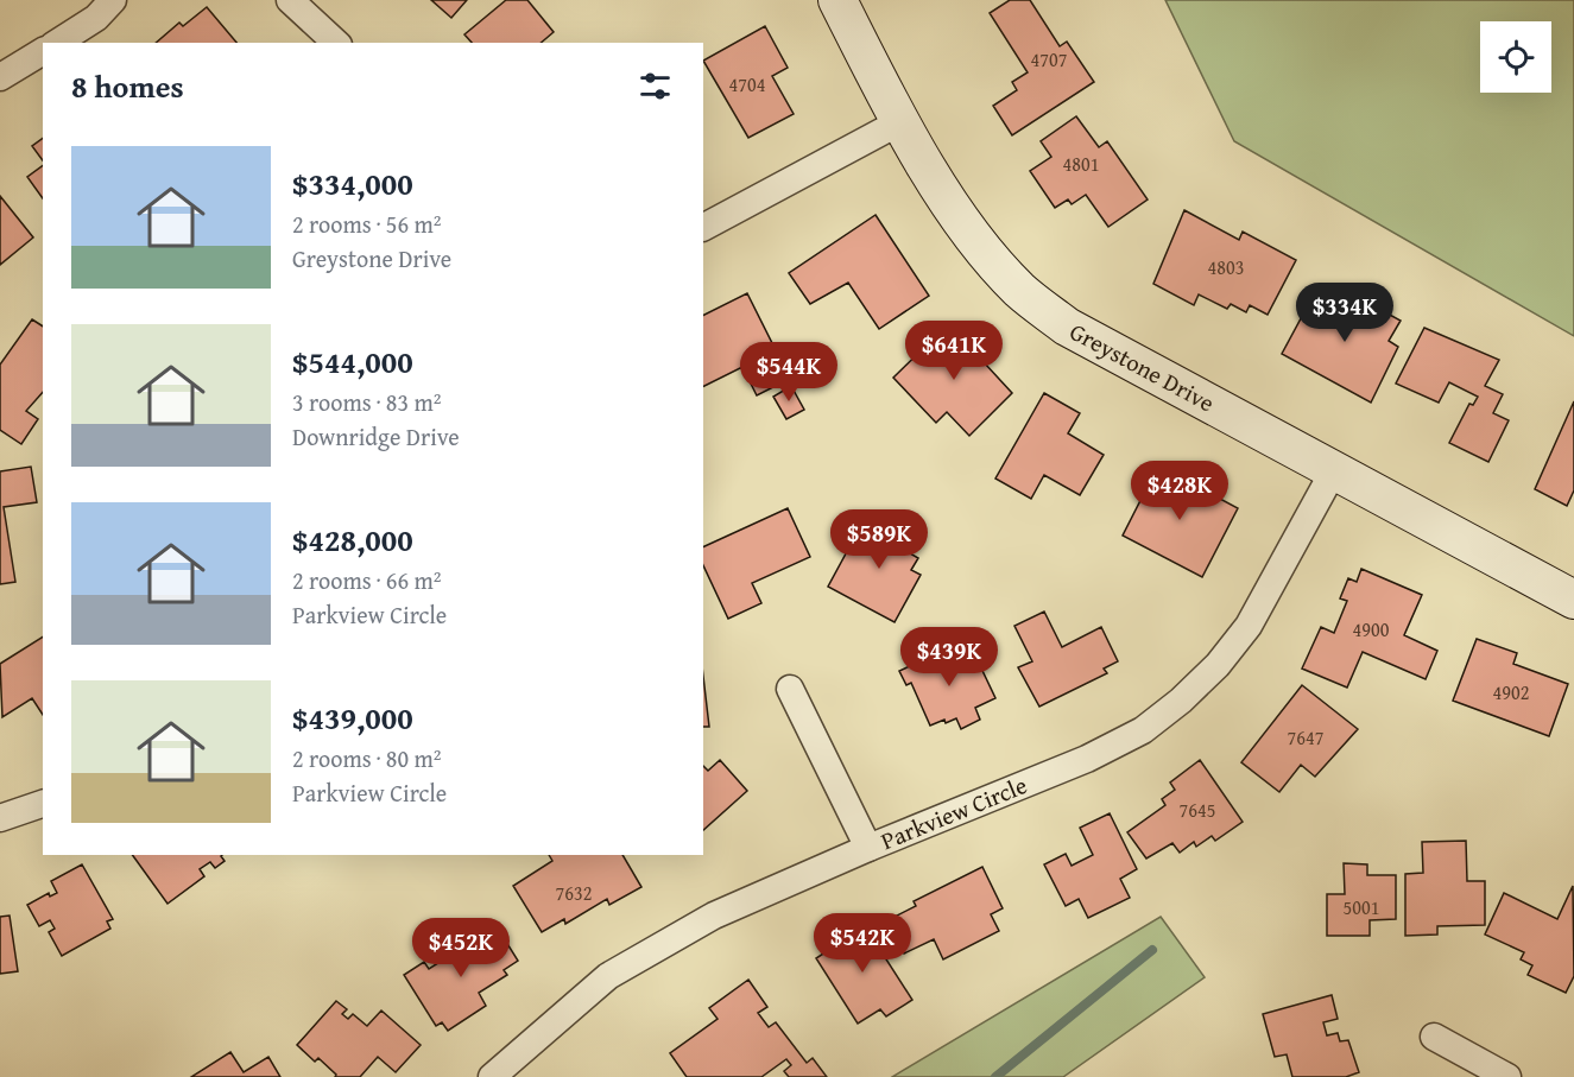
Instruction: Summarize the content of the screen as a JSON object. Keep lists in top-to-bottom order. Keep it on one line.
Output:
{"streets":{"street":["Greystone Drive","Parkview Circle"]},"crossings":[["Greystone Drive","Parkview Circle"]],"house_numbers":["4707","4704","4801","4803","4900","4902","7647","7645","7632","5001"],"page":{"heading":"8 homes","list":[{"name":"$334,000","note":"2 rooms · 56 m² · Greystone Drive"},{"name":"$544,000","note":"3 rooms · 83 m² · Downridge Drive"},{"name":"$428,000","note":"2 rooms · 66 m² · Parkview Circle"},{"name":"$439,000","note":"2 rooms · 80 m² · Parkview Circle"}],"price":["$334K","$641K","$544K","$428K","$589K","$439K","$542K","$452K"]}}
